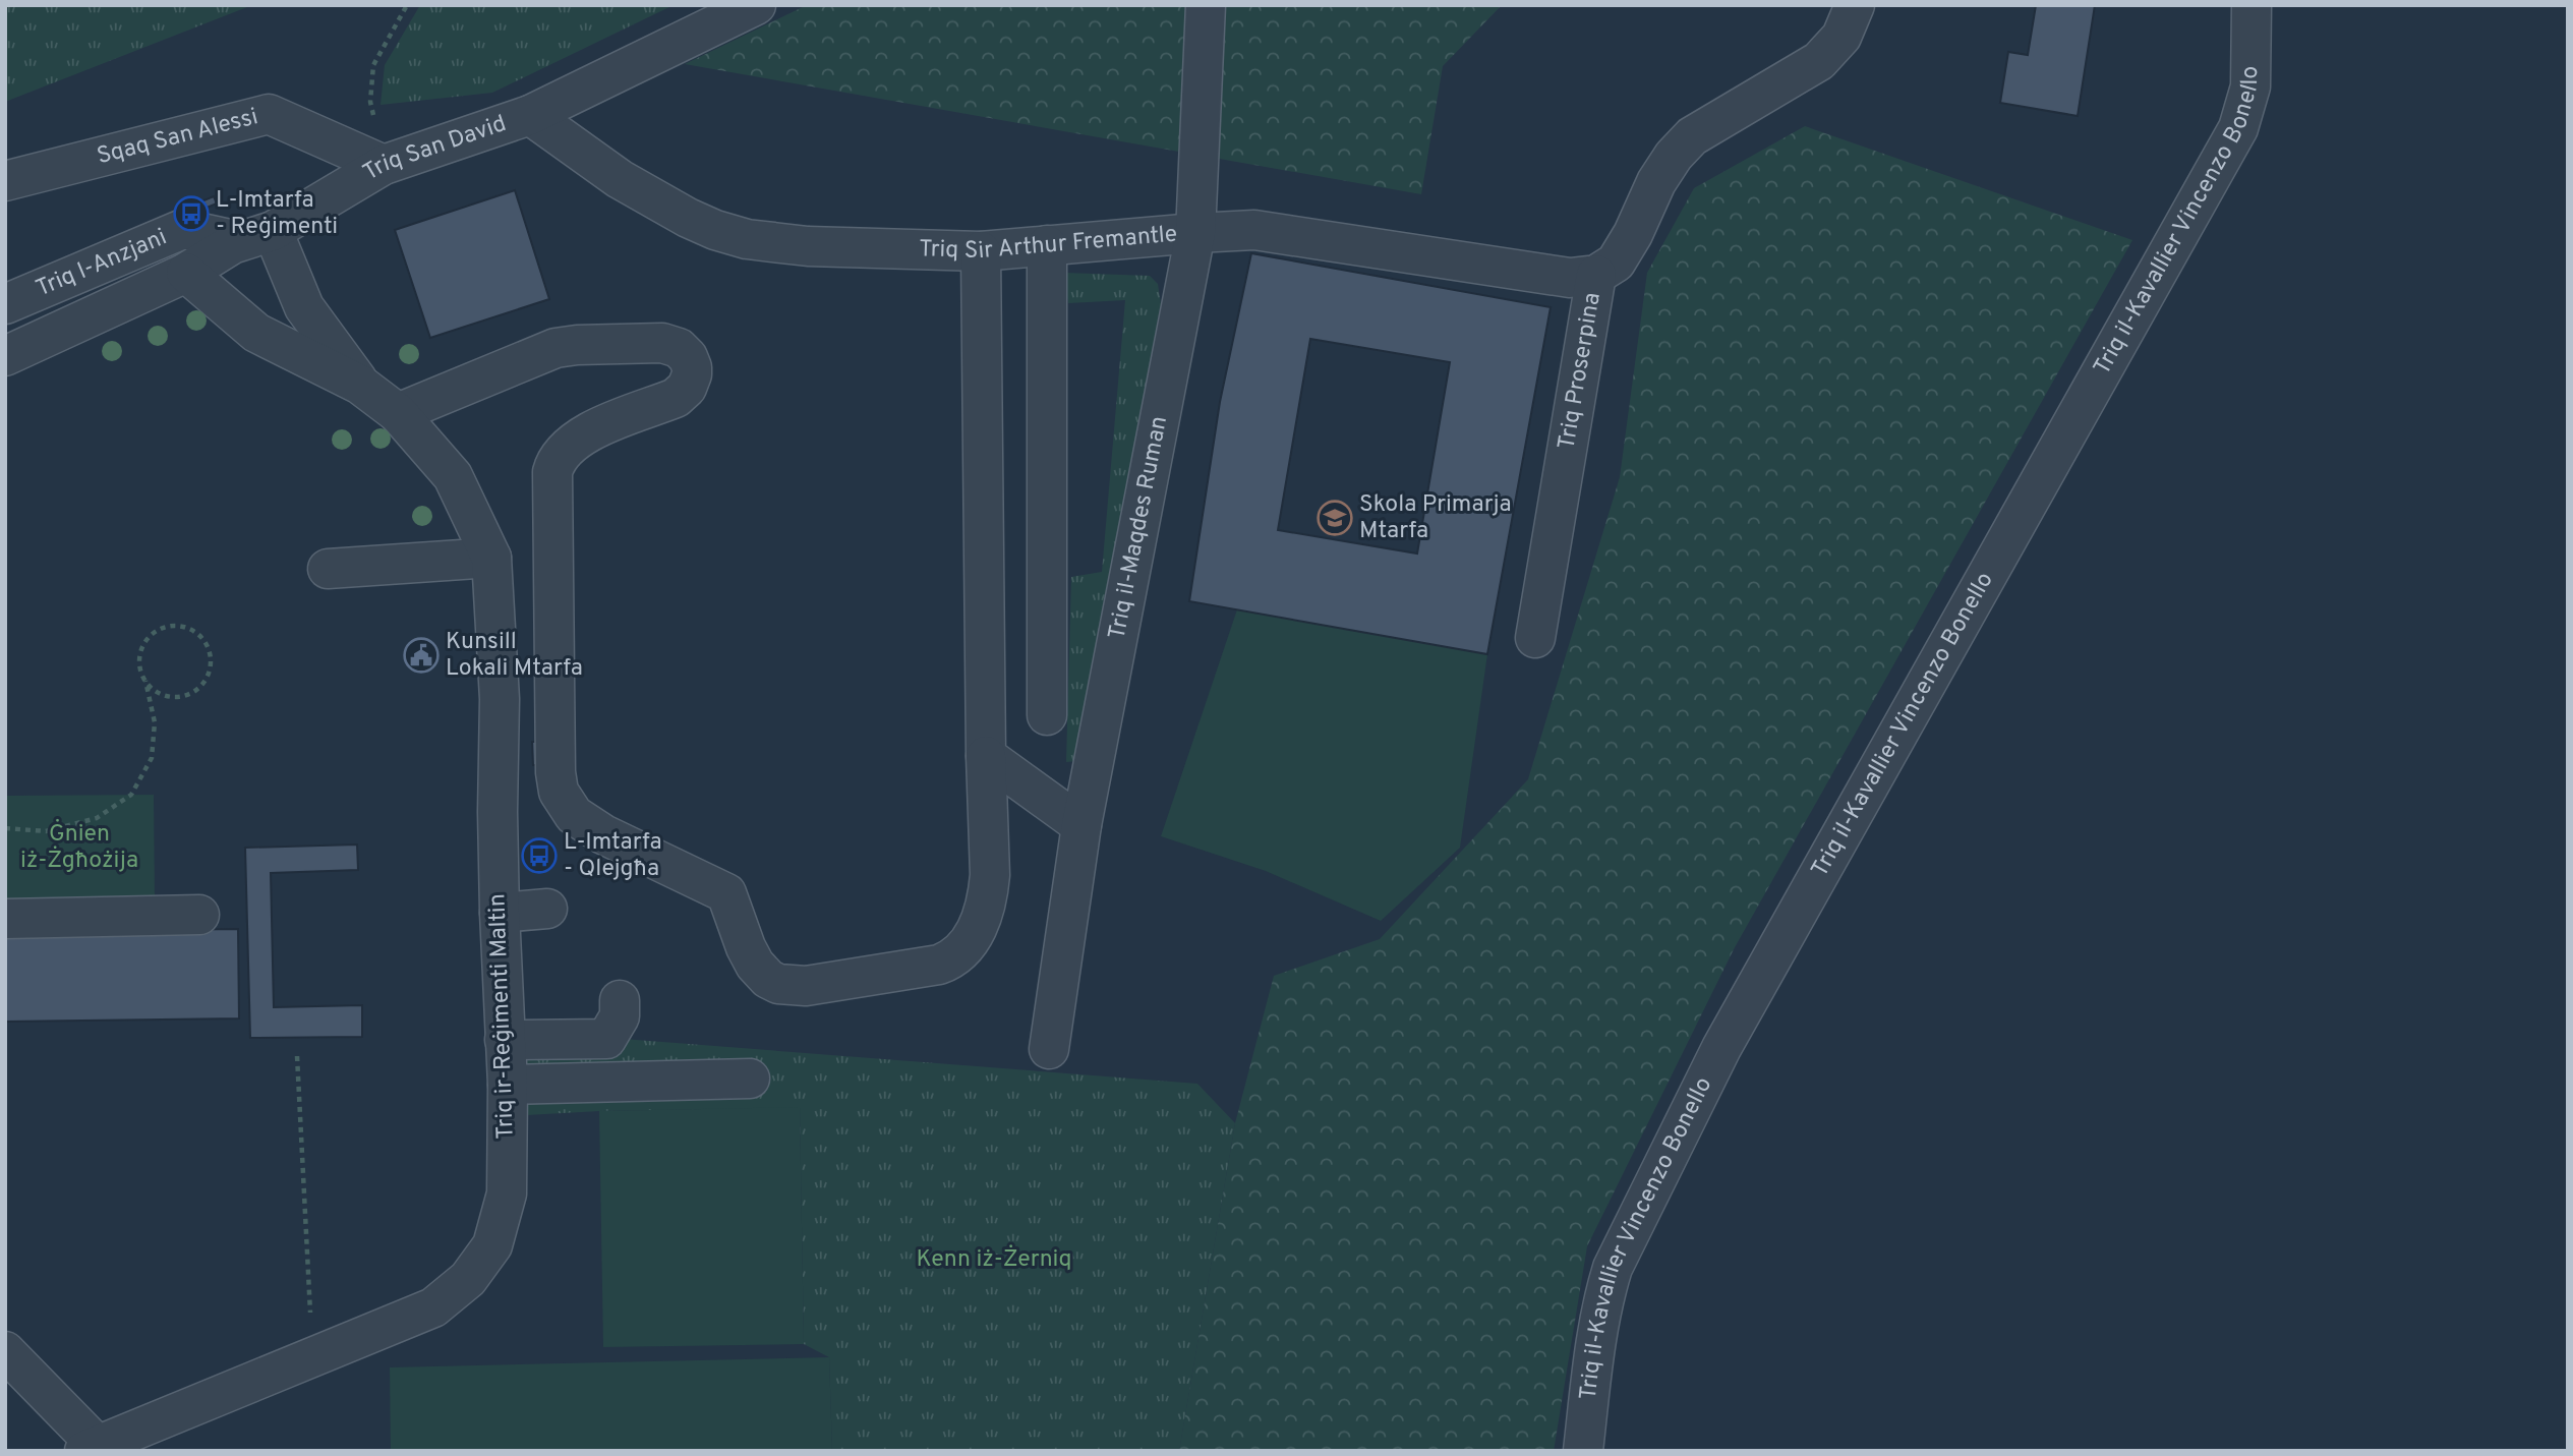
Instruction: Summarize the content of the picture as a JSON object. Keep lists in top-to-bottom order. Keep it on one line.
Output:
{"streets":{"street":["Sqaq San Alessi","Triq San David","Triq il-Kavallier Vincenzo Bonello","Triq Sir Arthur Fremantle","Triq l-Anzjani","Triq Proserpina","Triq il-Maqdes Ruman","Triq ir-Reġimenti Maltin"]},"crossings":[["Sqaq San Alessi","Triq San David"],["Triq San David","Triq Sir Arthur Fremantle"],["Triq San David","Triq l-Anzjani"],["Triq San David","Triq ir-Reġimenti Maltin"],["Triq Sir Arthur Fremantle","Triq Proserpina"],["Triq Sir Arthur Fremantle","Triq il-Maqdes Ruman"],["Triq l-Anzjani","Triq ir-Reġimenti Maltin"]],"parks":["Ġnien iż-Żgħożija","Kenn iż-Żerniq"],"places":{"bus stop":["L-Imtarfa - Reġimenti","L-Imtarfa - Qlejgħa"],"school or university":["Skola Primarja Mtarfa"],"public building":["Kunsill Lokali Mtarfa"]}}
